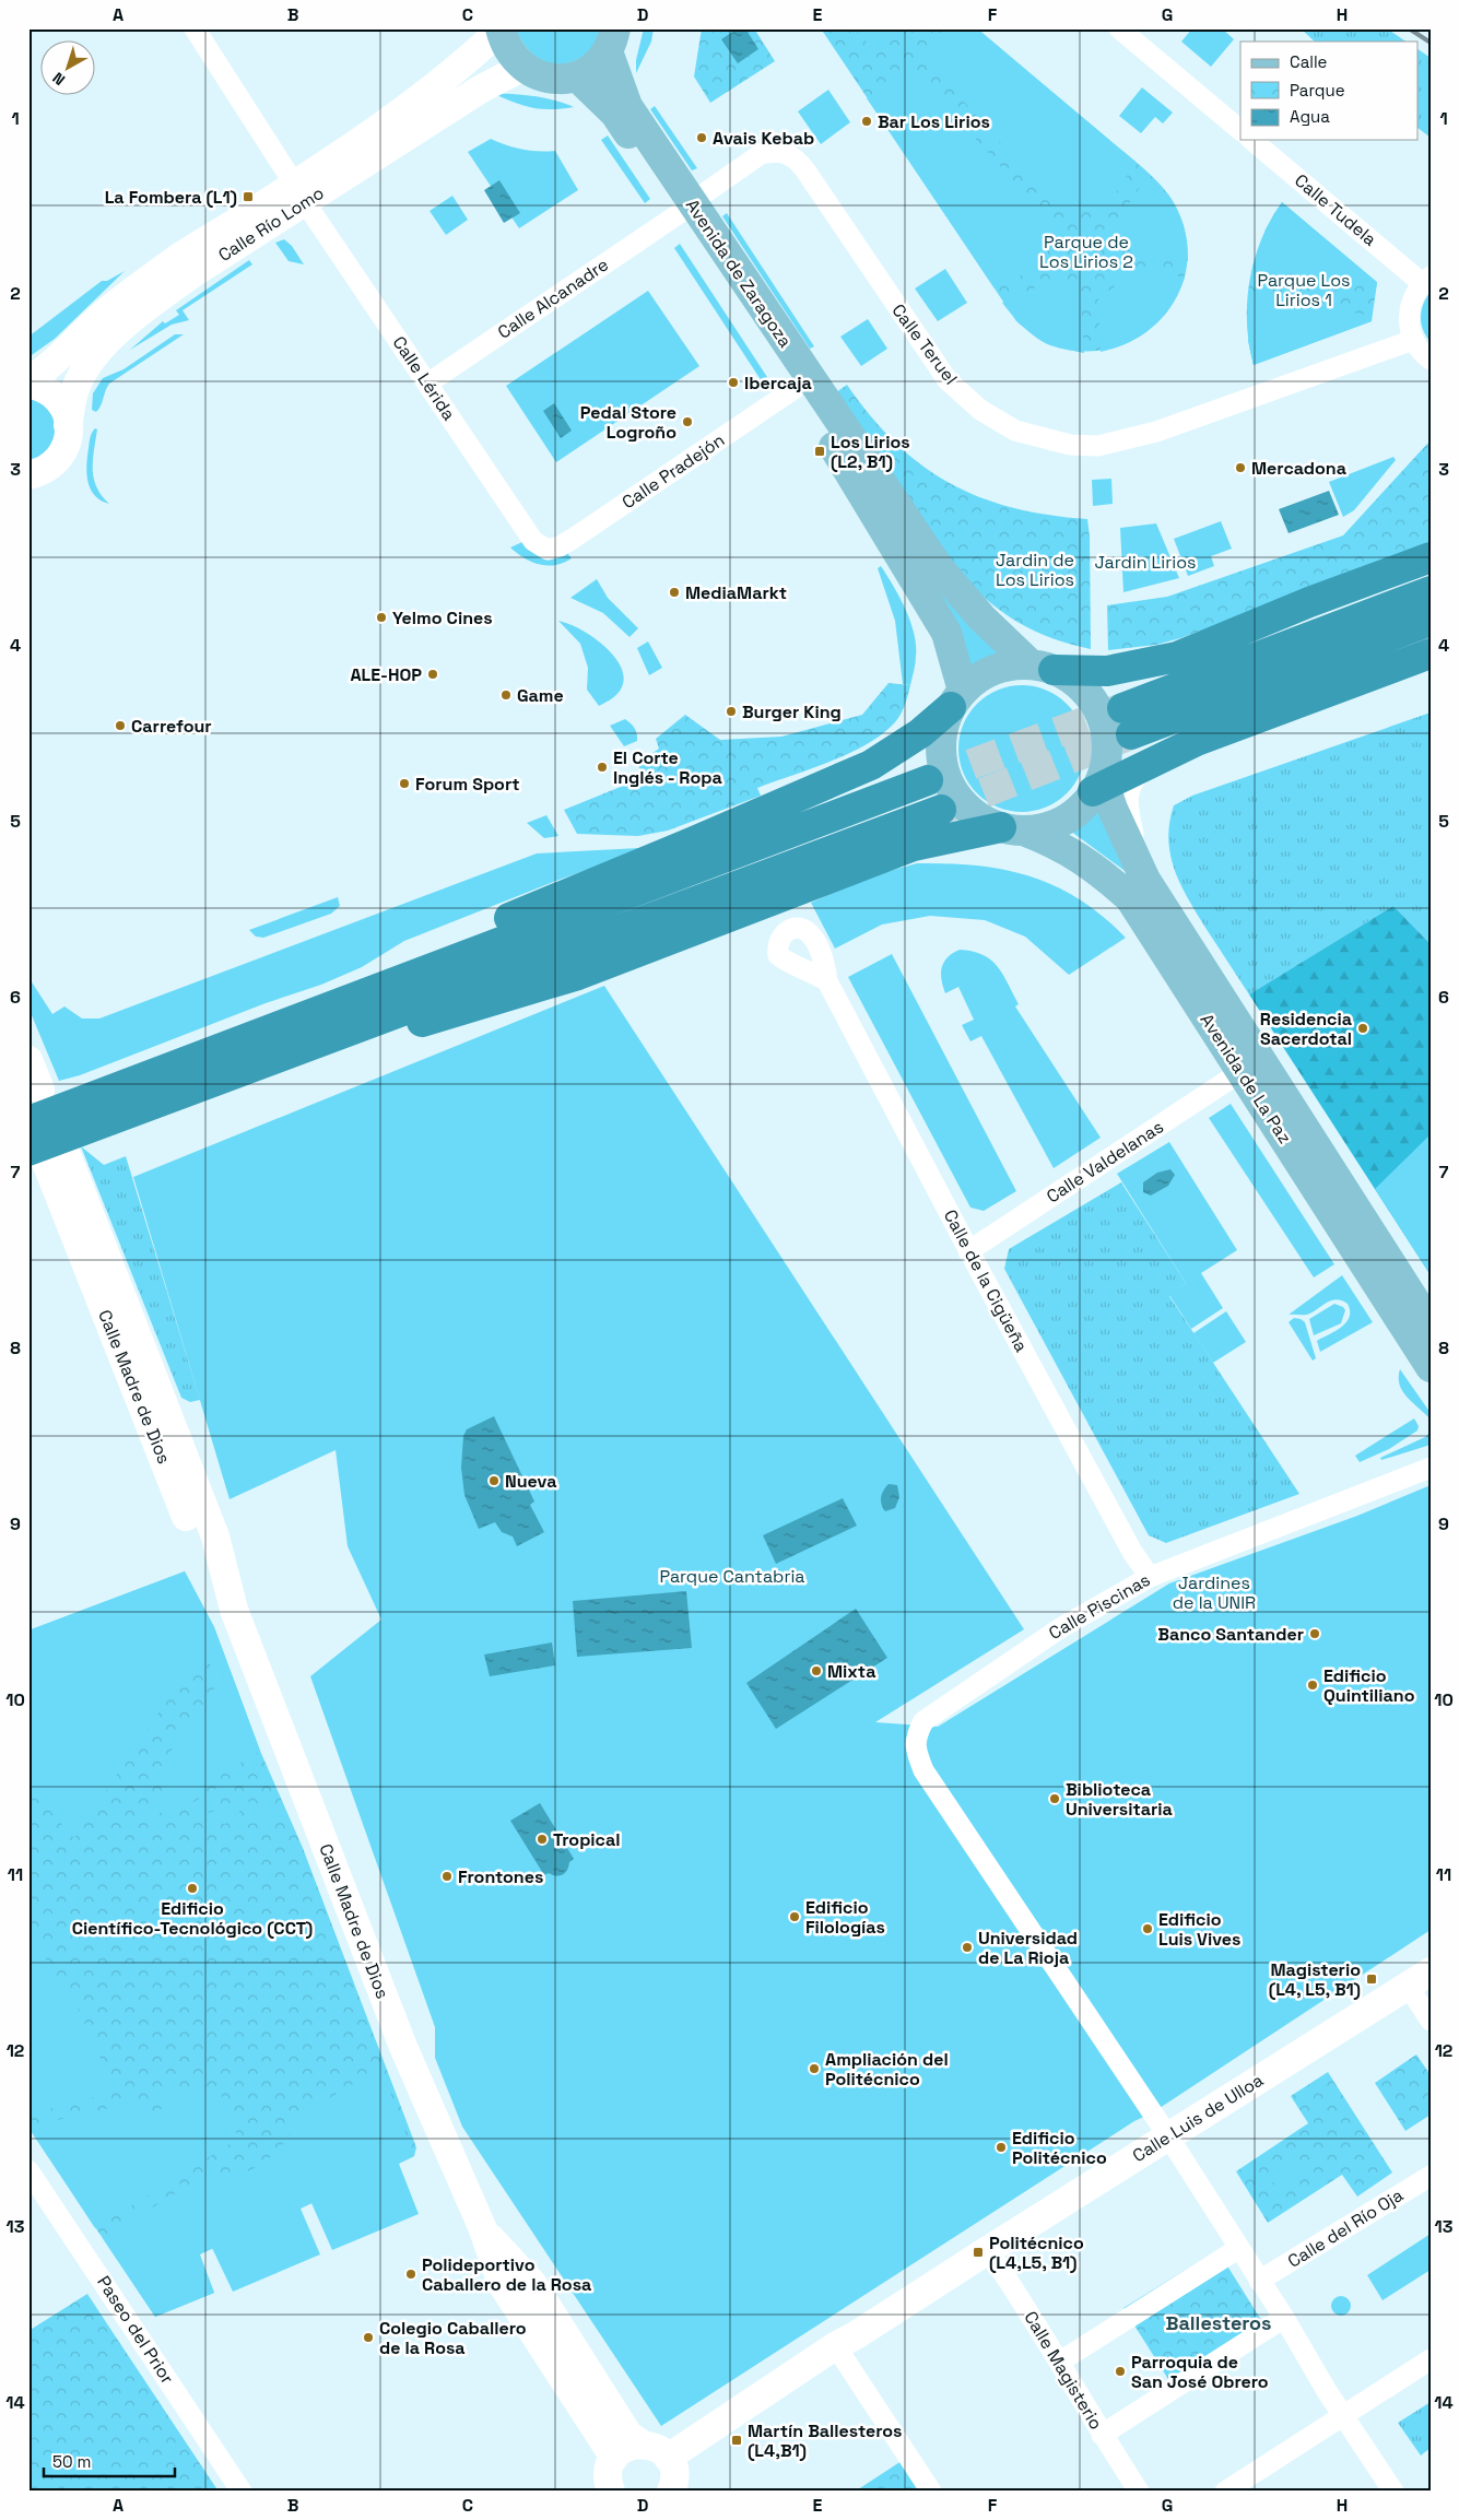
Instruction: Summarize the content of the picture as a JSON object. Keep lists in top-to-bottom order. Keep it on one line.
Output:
{"streets":{"main road":["Calle Río Lomo","Avenida de Zaragoza","Avenida de La Paz","Calle Madre de Dios","Calle Luis de Ulloa"],"street":["Calle Tudela","Calle Alcanadre","Calle Teruel","Calle Lérida","Calle Pradejón","Calle Valdelanas","Calle de la Cigüeña","Calle Piscinas","Calle del Río Oja","Paseo del Prior","Calle Magisterio"]},"crossings":[["Calle Río Lomo","Calle Lérida"],["Avenida de Zaragoza","Calle Alcanadre"],["Avenida de Zaragoza","Calle Teruel"],["Avenida de Zaragoza","Calle Pradejón"],["Avenida de Zaragoza","Avenida de La Paz"],["Calle Alcanadre","Calle Teruel"],["Calle Alcanadre","Calle Lérida"],["Calle Lérida","Calle Pradejón"],["Avenida de La Paz","Calle Valdelanas"],["Calle Valdelanas","Calle de la Cigüeña"],["Calle de la Cigüeña","Calle Piscinas"],["Calle Madre de Dios","Calle Luis de Ulloa"],["Calle Piscinas","Calle Luis de Ulloa"],["Calle Luis de Ulloa","Calle Magisterio"]],"districts":["Ballesteros"],"parks":["Parque de Los Lirios 2","Parque Los Lirios 1","Jardin de Los Lirios","Jardin Lirios","Parque Cantabria","Jardines de la UNIR"],"places":{"other":["Bar Los Lirios","Avais Kebab","Ibercaja","Pedal Store Logroño","Mercadona","MediaMarkt","Yelmo Cines","ALE-HOP","Game","Burger King","Carrefour","El Corte Inglés - Ropa","Forum Sport","Residencia Sacerdotal","Nueva","Banco Santander","Mixta","Edificio Quintiliano","Biblioteca Universitaria","Tropical","Frontones","Edificio Científico-Tecnológico (CCT)","Edificio Filologías","Edificio Luis Vives","Universidad de La Rioja","Ampliación del Politécnico","Edificio Politécnico","Polideportivo Caballero de la Rosa","Colegio Caballero de la Rosa","Parroquia de San José Obrero"],"transit":["La Fombera (L1)","Los Lirios (L2, B1)","Magisterio (L4, L5, B1)","Politécnico (L4,L5, B1)","Martín Ballesteros (L4,B1)"]},"legend":["Calle","Parque","Agua"],"scale_bar":"50 m","north":"bottom left","grid":{"columns":["A","B","C","D","E","F","G","H"],"rows":["1","2","3","4","5","6","7","8","9","10","11","12","13","14"]}}
